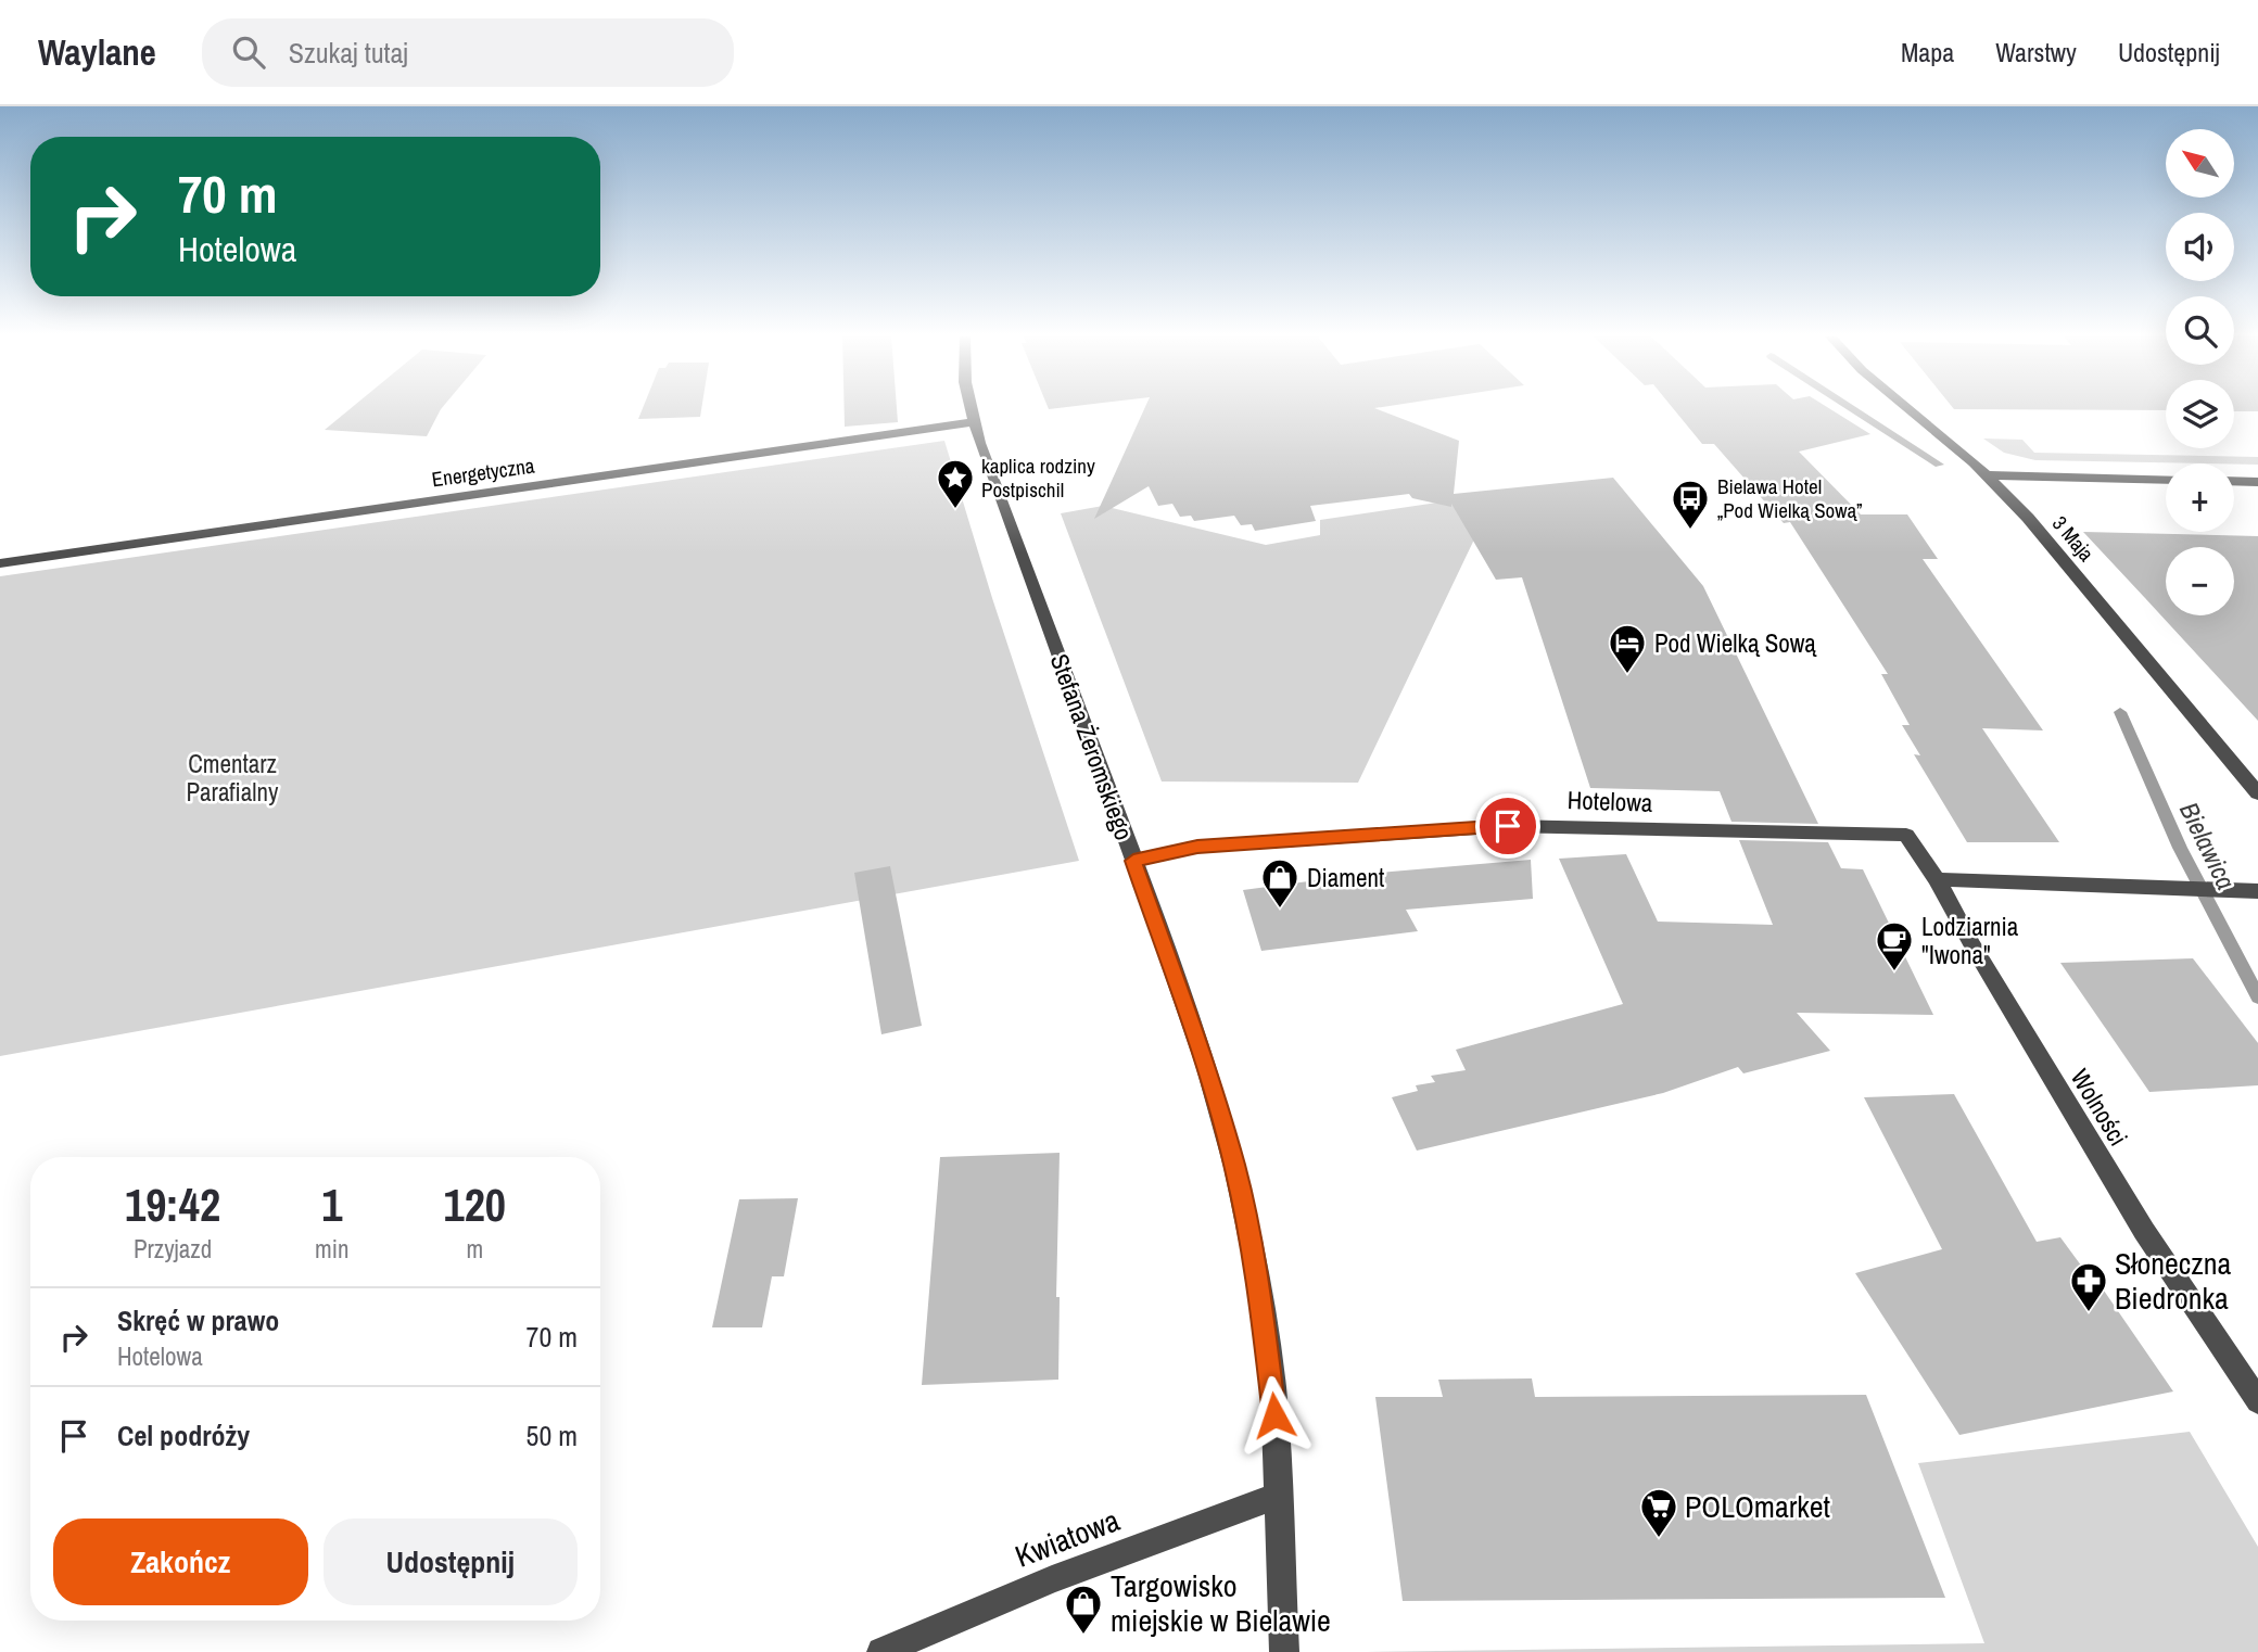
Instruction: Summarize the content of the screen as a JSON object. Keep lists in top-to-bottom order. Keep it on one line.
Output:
{"streets":{"street":["Energetyczna","3 Maja","Stefana Żeromskiego","Hotelowa","Wolności","Kwiatowa"]},"crossings":[["Energetyczna","Stefana Żeromskiego"],["Stefana Żeromskiego","Hotelowa"],["Stefana Żeromskiego","Kwiatowa"],["Hotelowa","Wolności"]],"water":["Bielawica"],"parks":["Cmentarz Parafialny"],"places":{"place":["kaplica rodziny Postpischil"],"bus stop":["Bielawa Hotel „Pod Wielką Sową”"],"hotel":["Pod Wielką Sową"],"shop":["Diament","Targowisko miejskie w Bielawie"],"cafe":["Lodziarnia \"Iwona\""],"pharmacy":["Słoneczna Biedronka"],"supermarket":["POLOmarket"]},"north":"top left","page":{"header":"Waylane","search":"Szukaj tutaj","nav":["Mapa","Warstwy","Udostępnij"],"map_buttons":["+","−"],"turn":["70 m","Hotelowa"],"eta":["19:42","Przyjazd","1","min","120","m"],"list":[{"name":"Skręć w prawo","note":"Hotelowa","value":"70 m"},{"name":"Cel podróży","value":"50 m"}],"buttons":["Zakończ","Udostępnij"]}}
